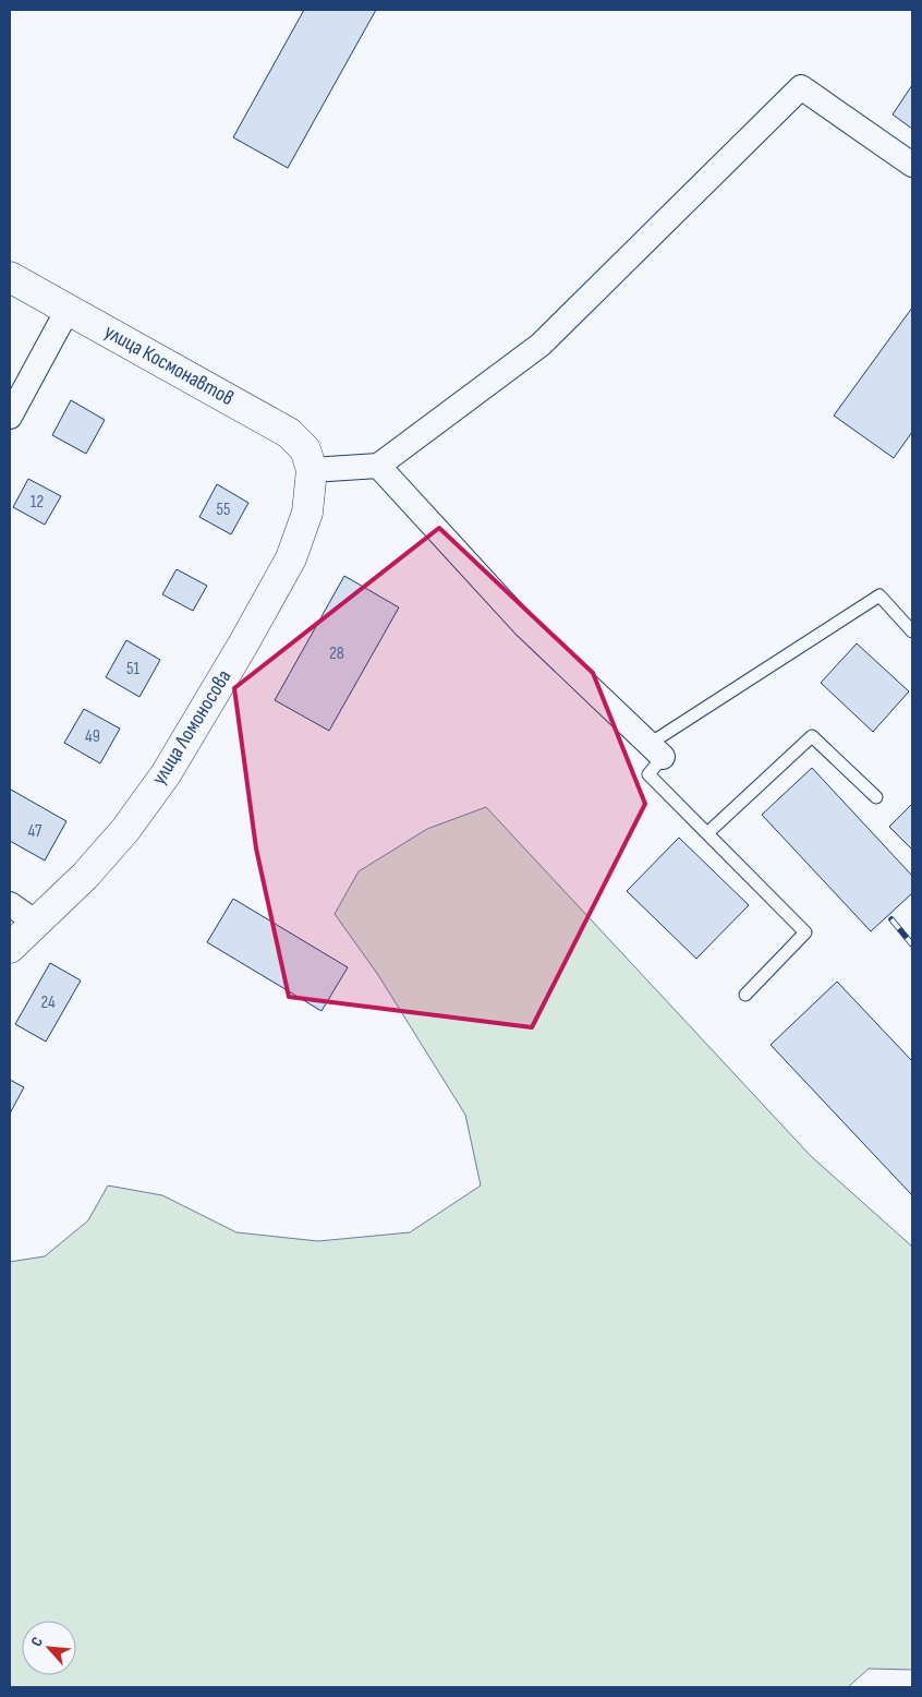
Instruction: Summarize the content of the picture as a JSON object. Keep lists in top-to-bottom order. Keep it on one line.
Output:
{"streets":{"street":["улица Космонавтов","улица Ломоносова"]},"crossings":[["улица Космонавтов","улица Ломоносова"]],"house_numbers":["12","55","28","51","49","47","24"],"north":"top left"}
